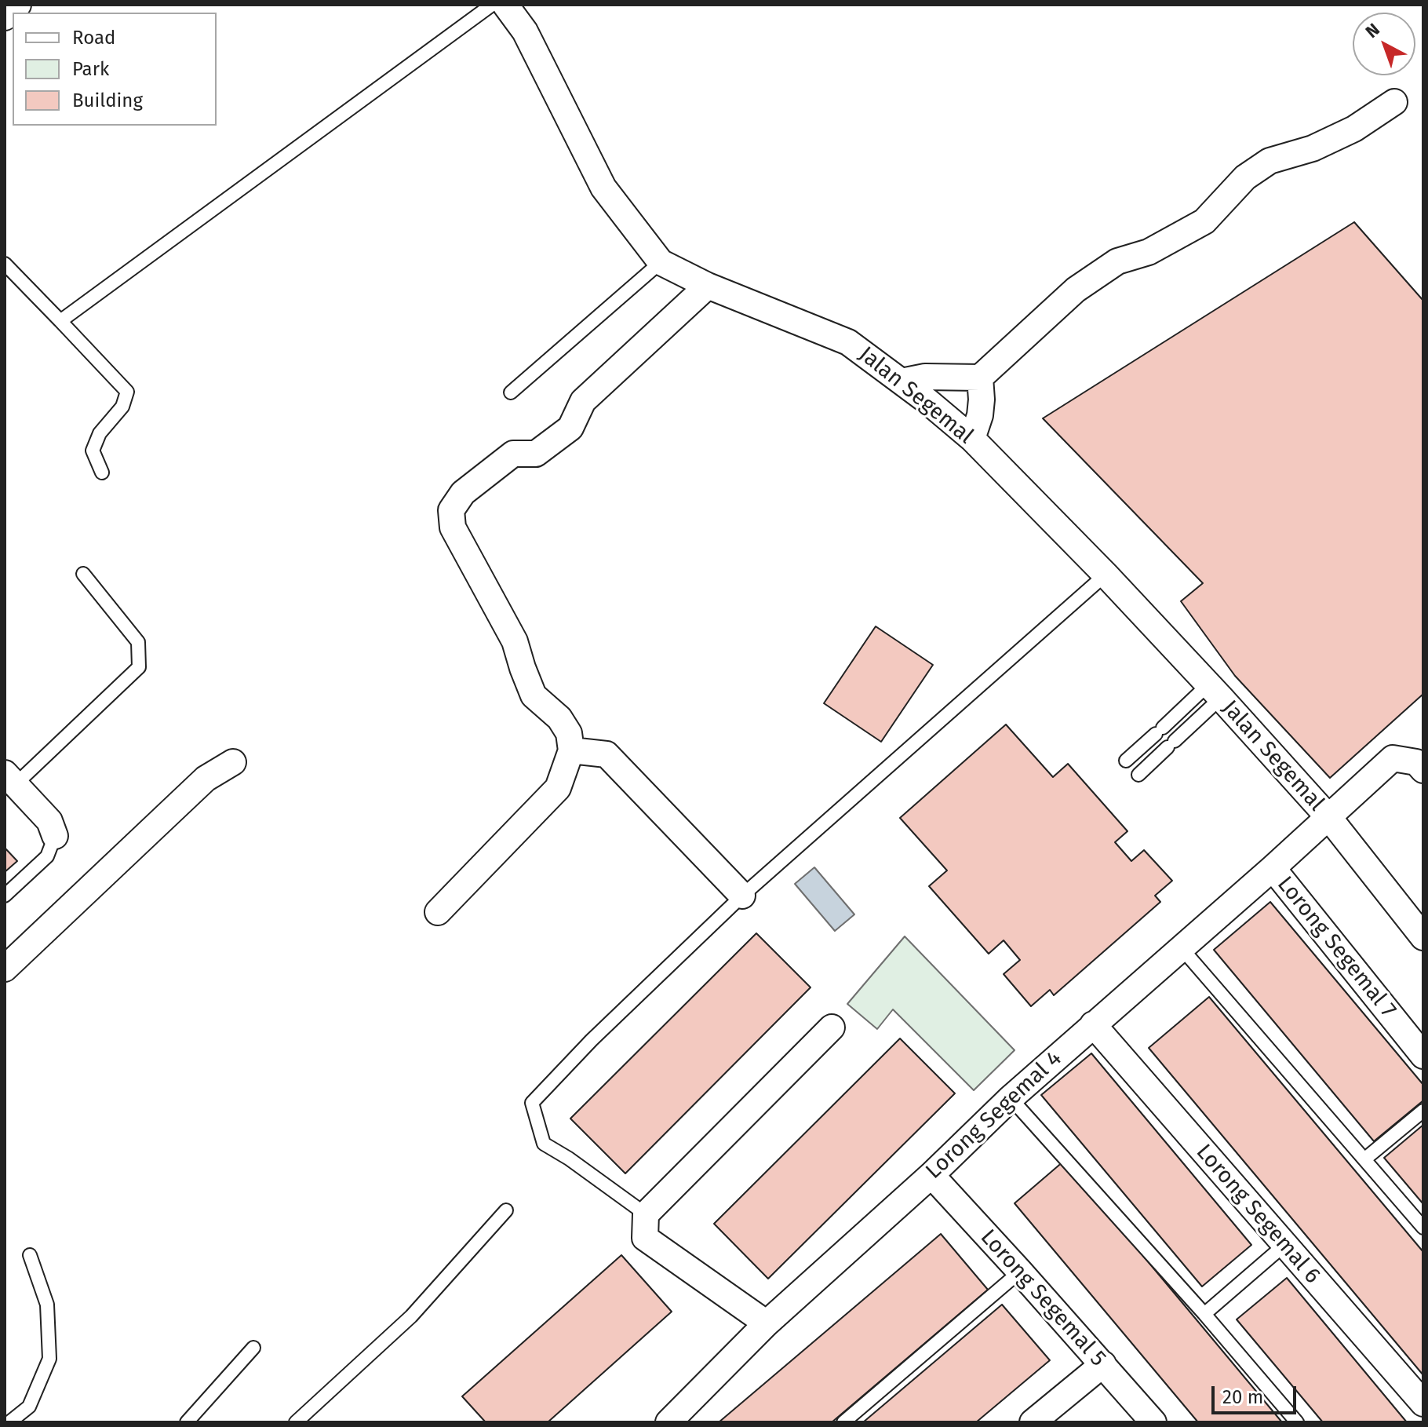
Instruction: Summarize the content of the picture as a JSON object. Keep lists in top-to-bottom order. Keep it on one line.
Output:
{"streets":{"street":["Jalan Segemal","Lorong Segemal 7","Lorong Segemal 4","Lorong Segemal 6","Lorong Segemal 5"]},"crossings":[["Jalan Segemal","Lorong Segemal 4"],["Lorong Segemal 7","Lorong Segemal 4"],["Lorong Segemal 4","Lorong Segemal 6"],["Lorong Segemal 4","Lorong Segemal 5"]],"legend":["Road","Park","Building"],"scale_bar":"20 m","north":"top left"}
